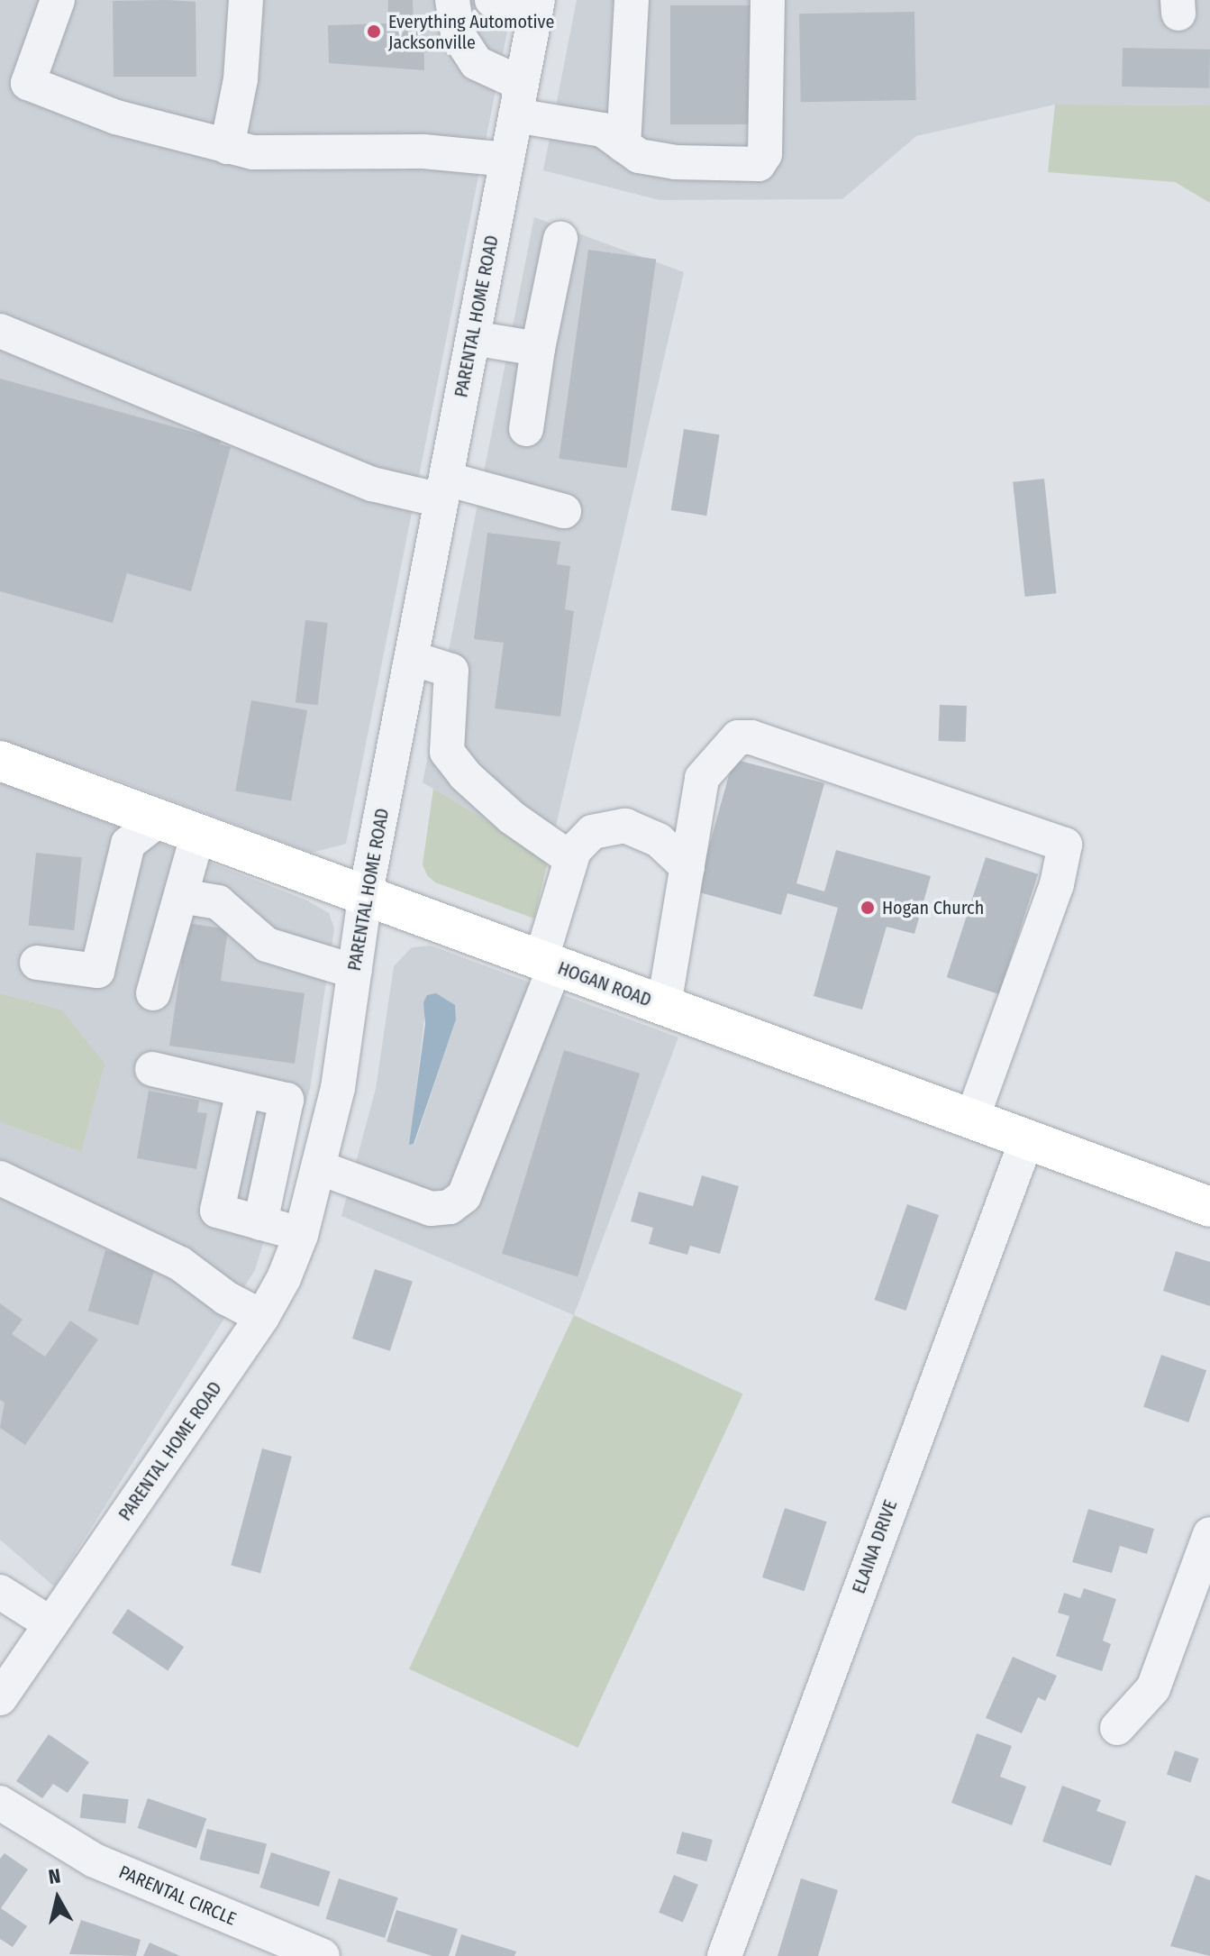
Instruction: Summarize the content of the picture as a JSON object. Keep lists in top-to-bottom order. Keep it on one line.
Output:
{"streets":{"main road":["HOGAN ROAD"],"street":["PARENTAL HOME ROAD","ELAINA DRIVE","PARENTAL CIRCLE"]},"crossings":[["PARENTAL HOME ROAD","HOGAN ROAD"],["HOGAN ROAD","ELAINA DRIVE"]],"places":["Everything Automotive Jacksonville","Hogan Church"],"north":"top"}
